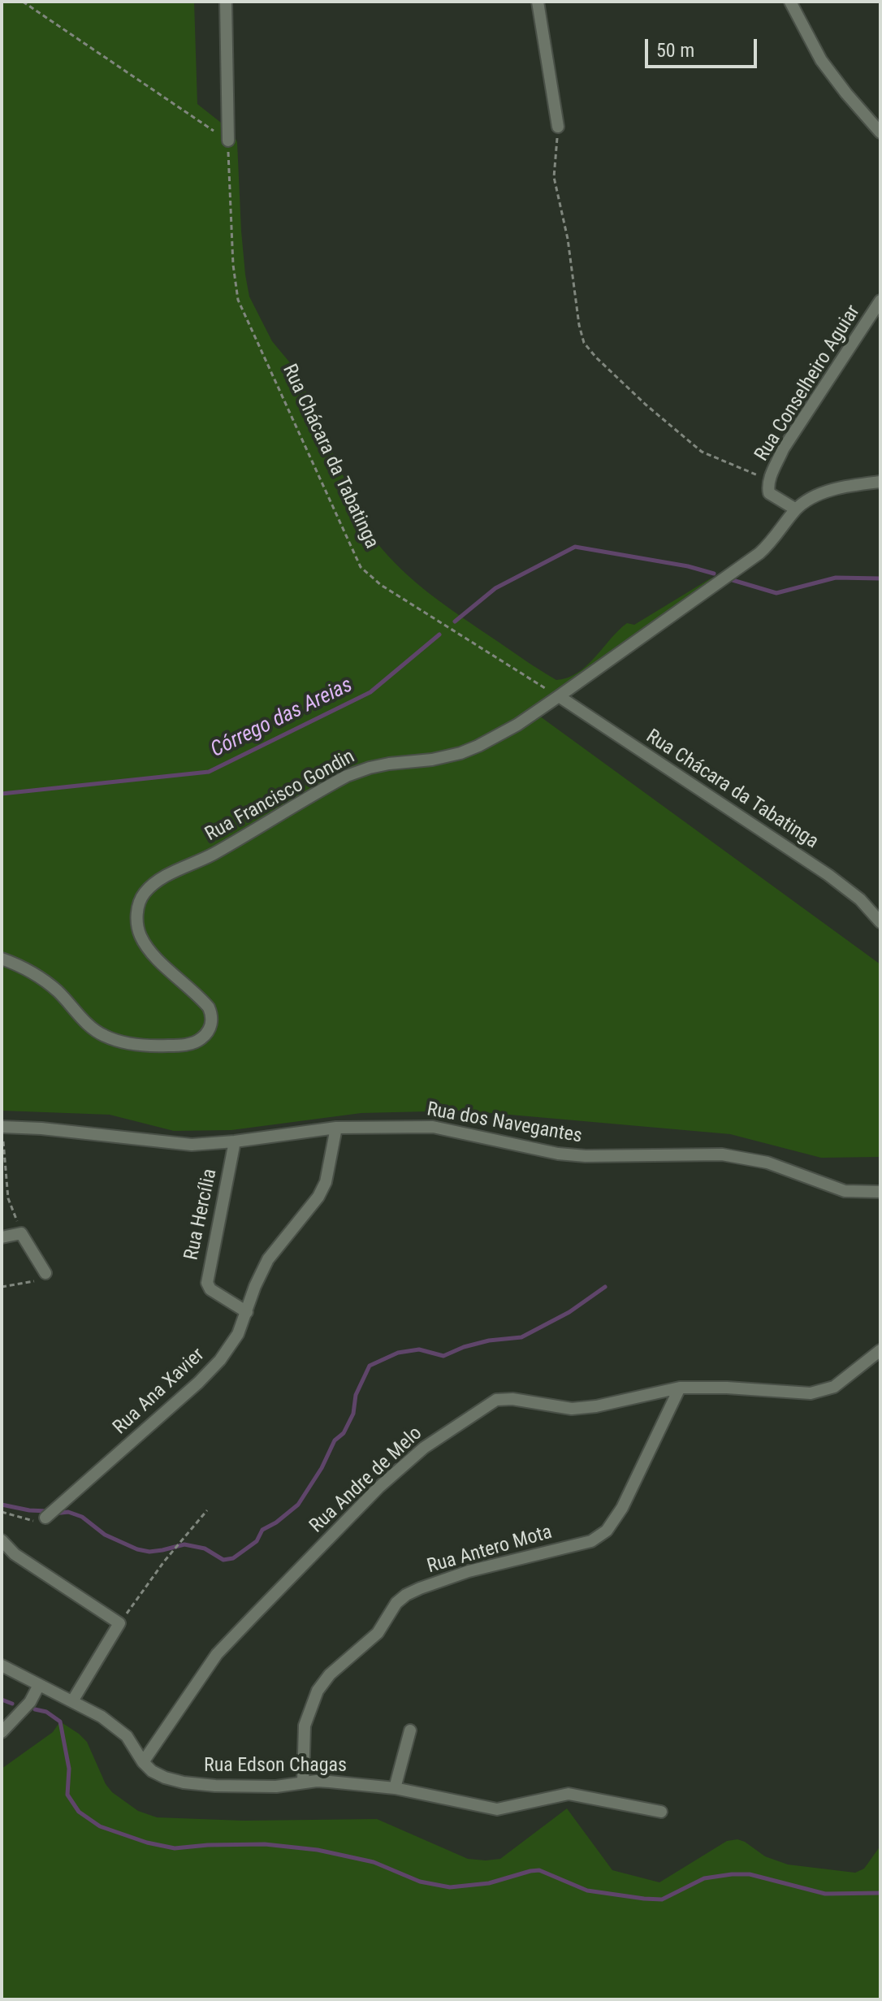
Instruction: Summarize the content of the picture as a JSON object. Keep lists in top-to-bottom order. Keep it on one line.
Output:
{"streets":{"street":["Rua Conselheiro Aguiar","Rua Chácara da Tabatinga","Rua Francisco Gondin","Rua dos Navegantes","Rua Hercília","Rua Ana Xavier","Rua Andre de Melo","Rua Antero Mota","Rua Edson Chagas"]},"crossings":[["Rua Conselheiro Aguiar","Rua Francisco Gondin"],["Rua Chácara da Tabatinga","Rua Francisco Gondin"],["Rua dos Navegantes","Rua Hercília"],["Rua dos Navegantes","Rua Ana Xavier"],["Rua Hercília","Rua Ana Xavier"],["Rua Andre de Melo","Rua Antero Mota"],["Rua Andre de Melo","Rua Edson Chagas"],["Rua Antero Mota","Rua Edson Chagas"]],"water":["Córrego das Areias"],"scale_bar":"50 m"}
